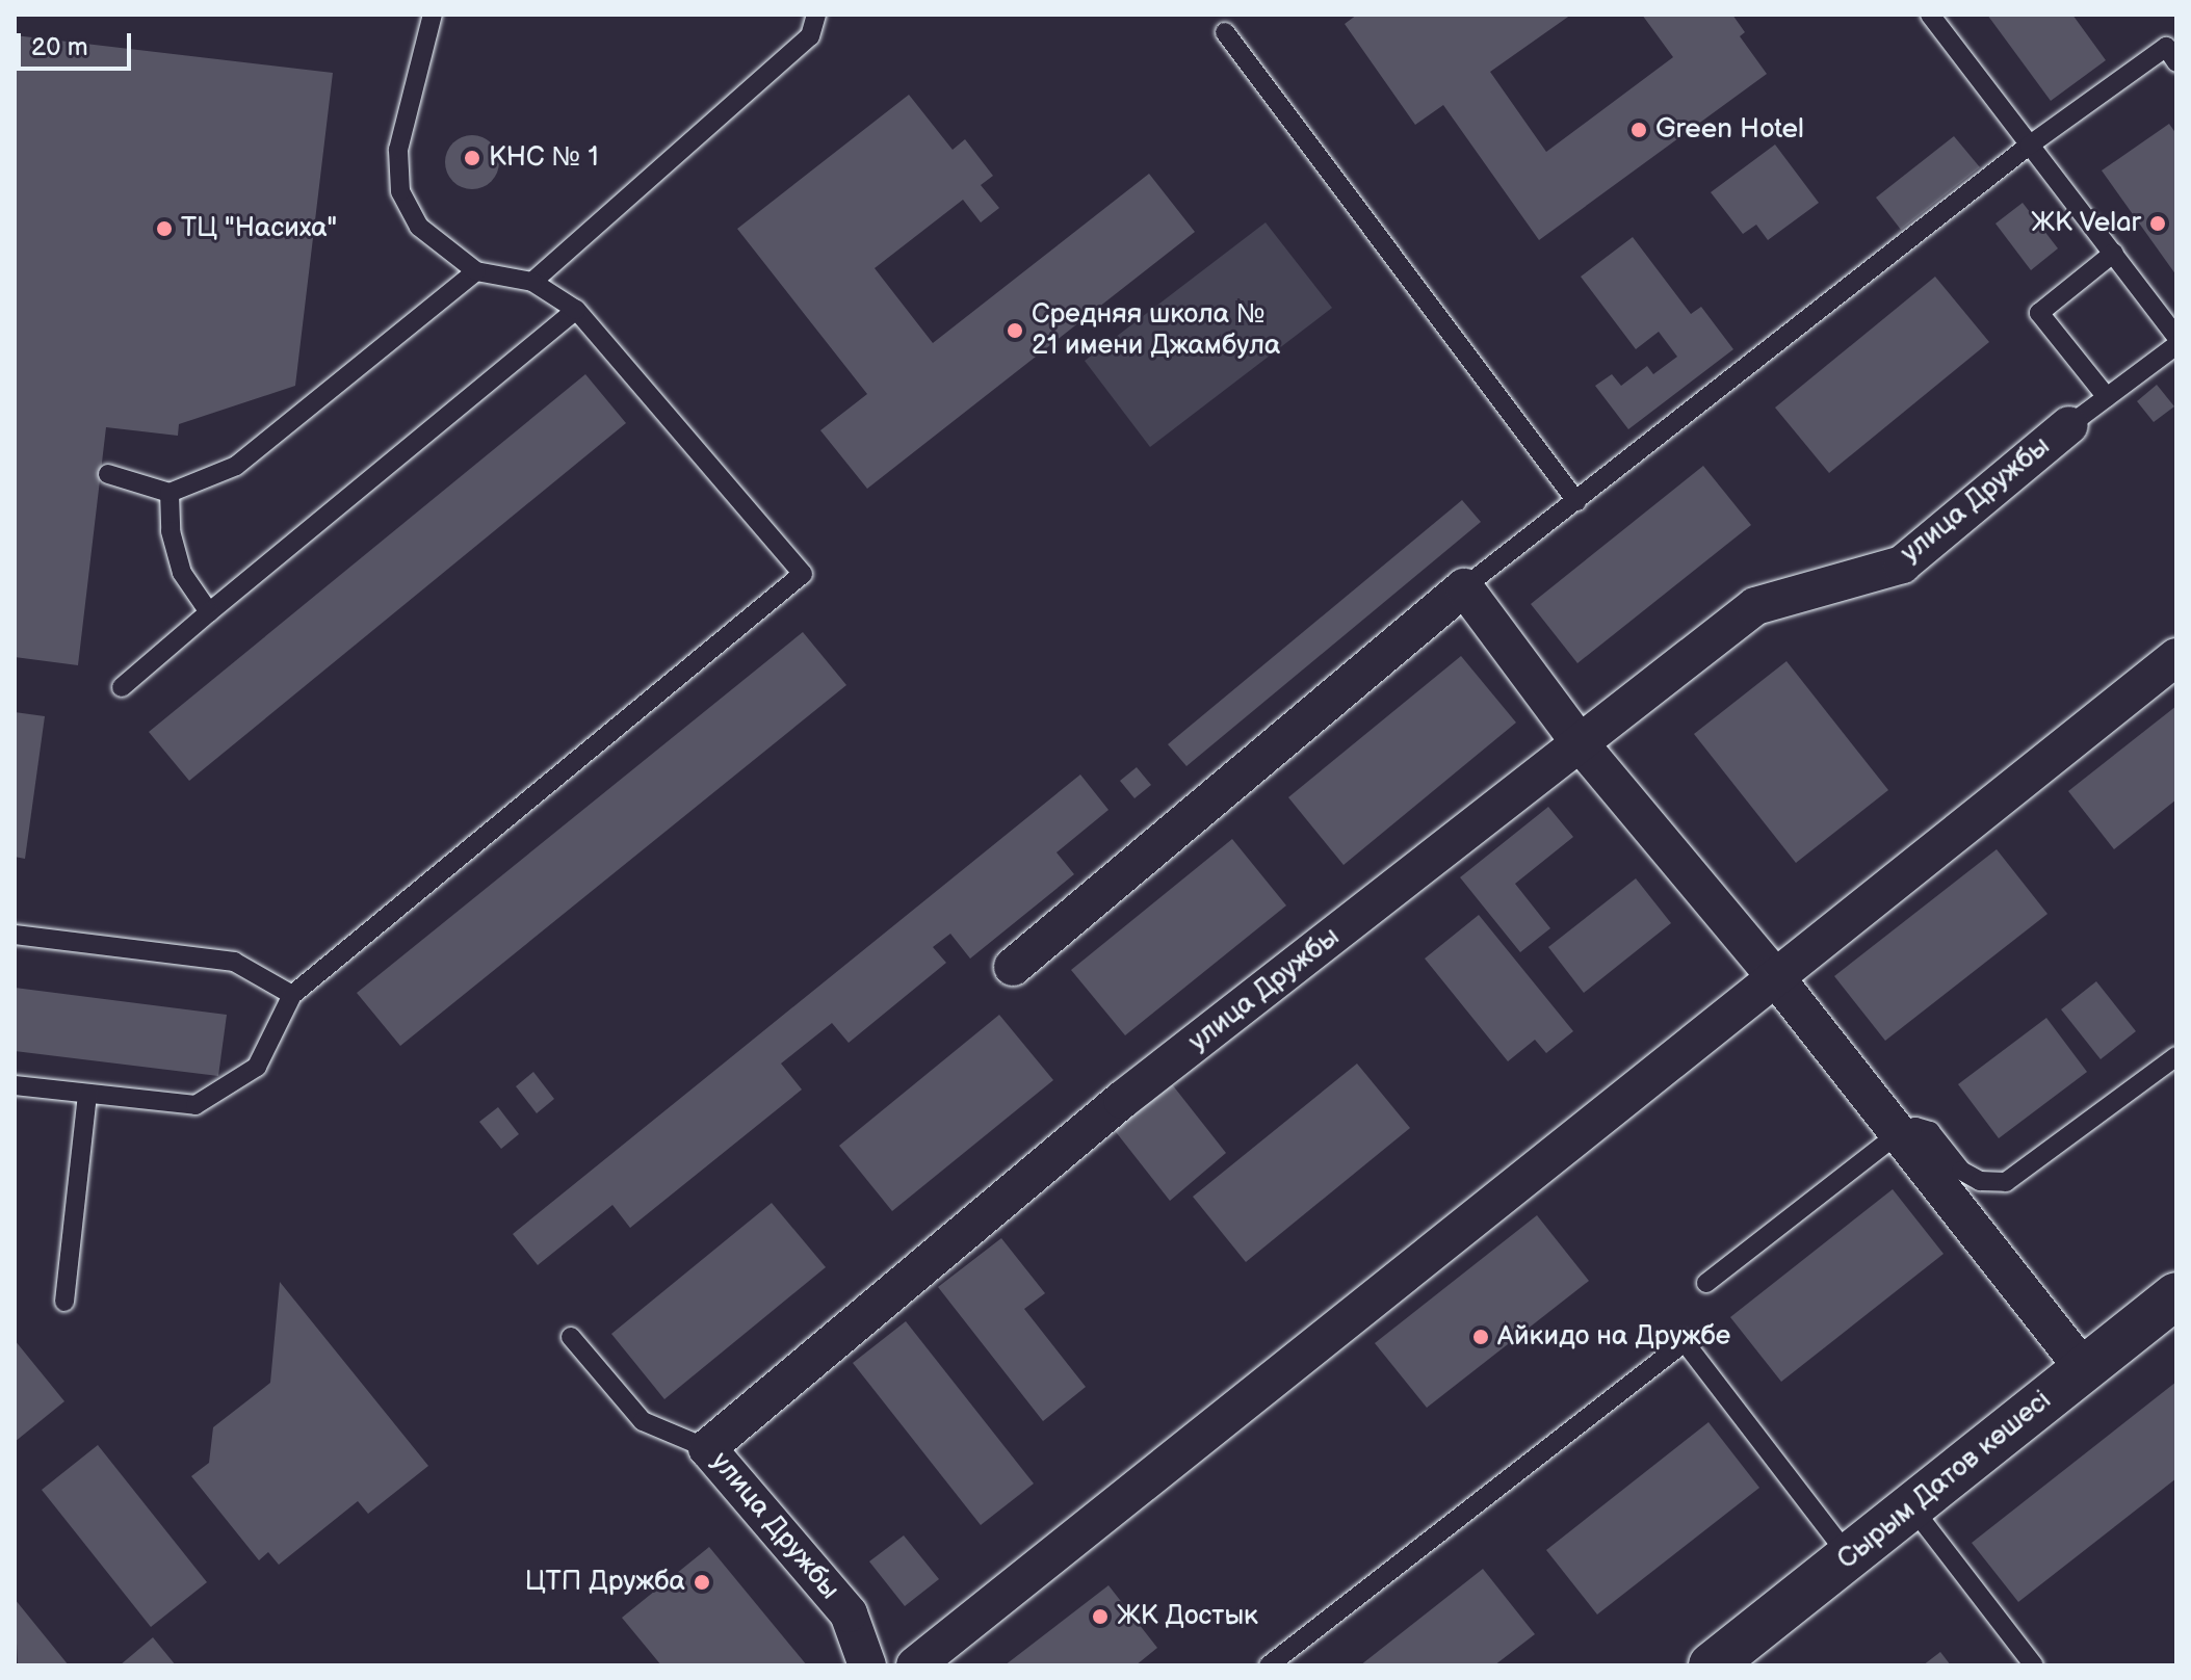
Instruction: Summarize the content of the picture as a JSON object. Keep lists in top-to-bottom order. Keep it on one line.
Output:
{"streets":{"main road":["Сырым Датов көшесі"],"street":["улица Дружбы"]},"places":["Green Hotel","КНС № 1","ЖК Velar","ТЦ \"Насиха\"","Средняя школа № 21 имени Джамбула","Айкидо на Дружбе","ЦТП Дружба","ЖК Достык"],"scale_bar":"20 m"}
